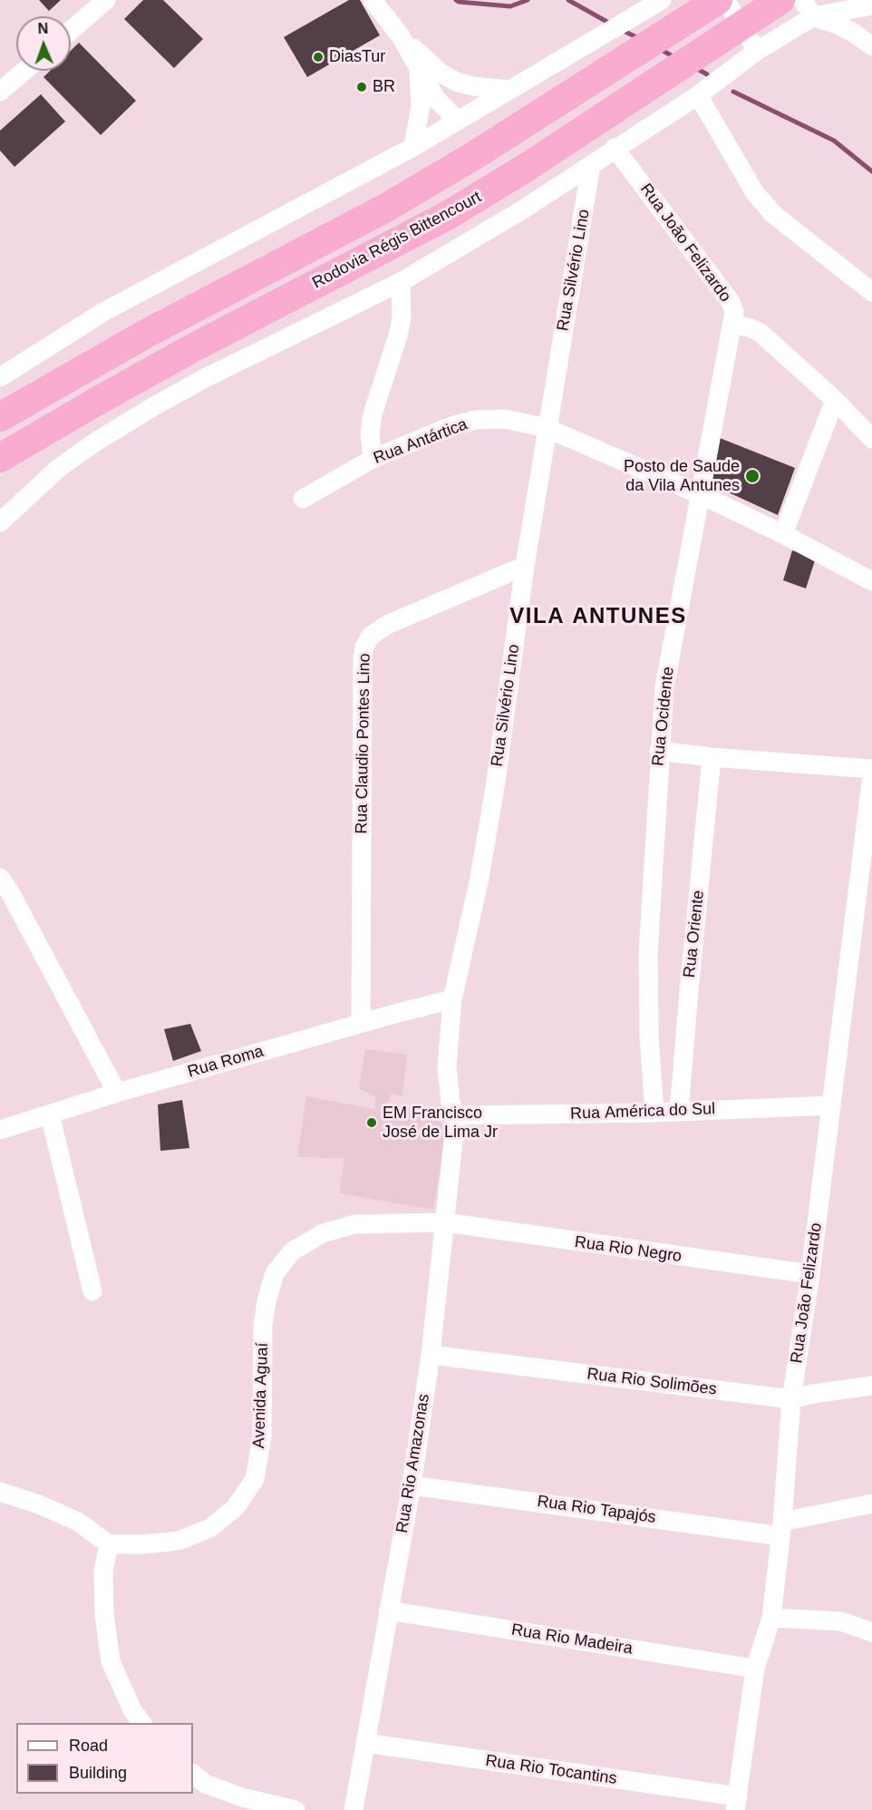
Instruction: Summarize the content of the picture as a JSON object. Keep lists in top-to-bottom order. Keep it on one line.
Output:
{"streets":{"highway":["Rodovia Régis Bittencourt"],"street":["Rua João Felizardo","Rua Silvério Lino","Rua Antártica","Rua Ocidente","Rua Claudio Pontes Lino","Rua Oriente","Rua Roma","Rua América do Sul","Rua Rio Negro","Rua Rio Solimões","Avenida Aguaí","Rua Rio Amazonas","Rua Rio Tapajós","Rua Rio Madeira","Rua Rio Tocantins"]},"crossings":[["Rua João Felizardo","Rua Ocidente"],["Rua João Felizardo","Rua América do Sul"],["Rua João Felizardo","Rua Rio Negro"],["Rua João Felizardo","Rua Rio Solimões"],["Rua João Felizardo","Rua Rio Tapajós"],["Rua João Felizardo","Rua Rio Madeira"],["Rua João Felizardo","Rua Rio Tocantins"],["Rua Silvério Lino","Rua Antártica"],["Rua Silvério Lino","Rua Claudio Pontes Lino"],["Rua Silvério Lino","Rua Roma"],["Rua Silvério Lino","Rua América do Sul"],["Rua Silvério Lino","Rua Rio Amazonas"],["Rua Antártica","Rua Ocidente"],["Rua Ocidente","Rua América do Sul"],["Rua Claudio Pontes Lino","Rua Roma"],["Rua Oriente","Rua América do Sul"],["Rua América do Sul","Rua Rio Amazonas"],["Rua Rio Negro","Avenida Aguaí"],["Rua Rio Negro","Rua Rio Amazonas"],["Rua Rio Solimões","Rua Rio Amazonas"],["Avenida Aguaí","Rua Rio Amazonas"],["Rua Rio Amazonas","Rua Rio Tapajós"],["Rua Rio Amazonas","Rua Rio Madeira"],["Rua Rio Amazonas","Rua Rio Tocantins"]],"districts":["VILA ANTUNES"],"places":["DiasTur","BR","Posto de Saude da Vila Antunes","EM Francisco José de Lima Jr"],"legend":["Road","Building"],"north":"top"}
